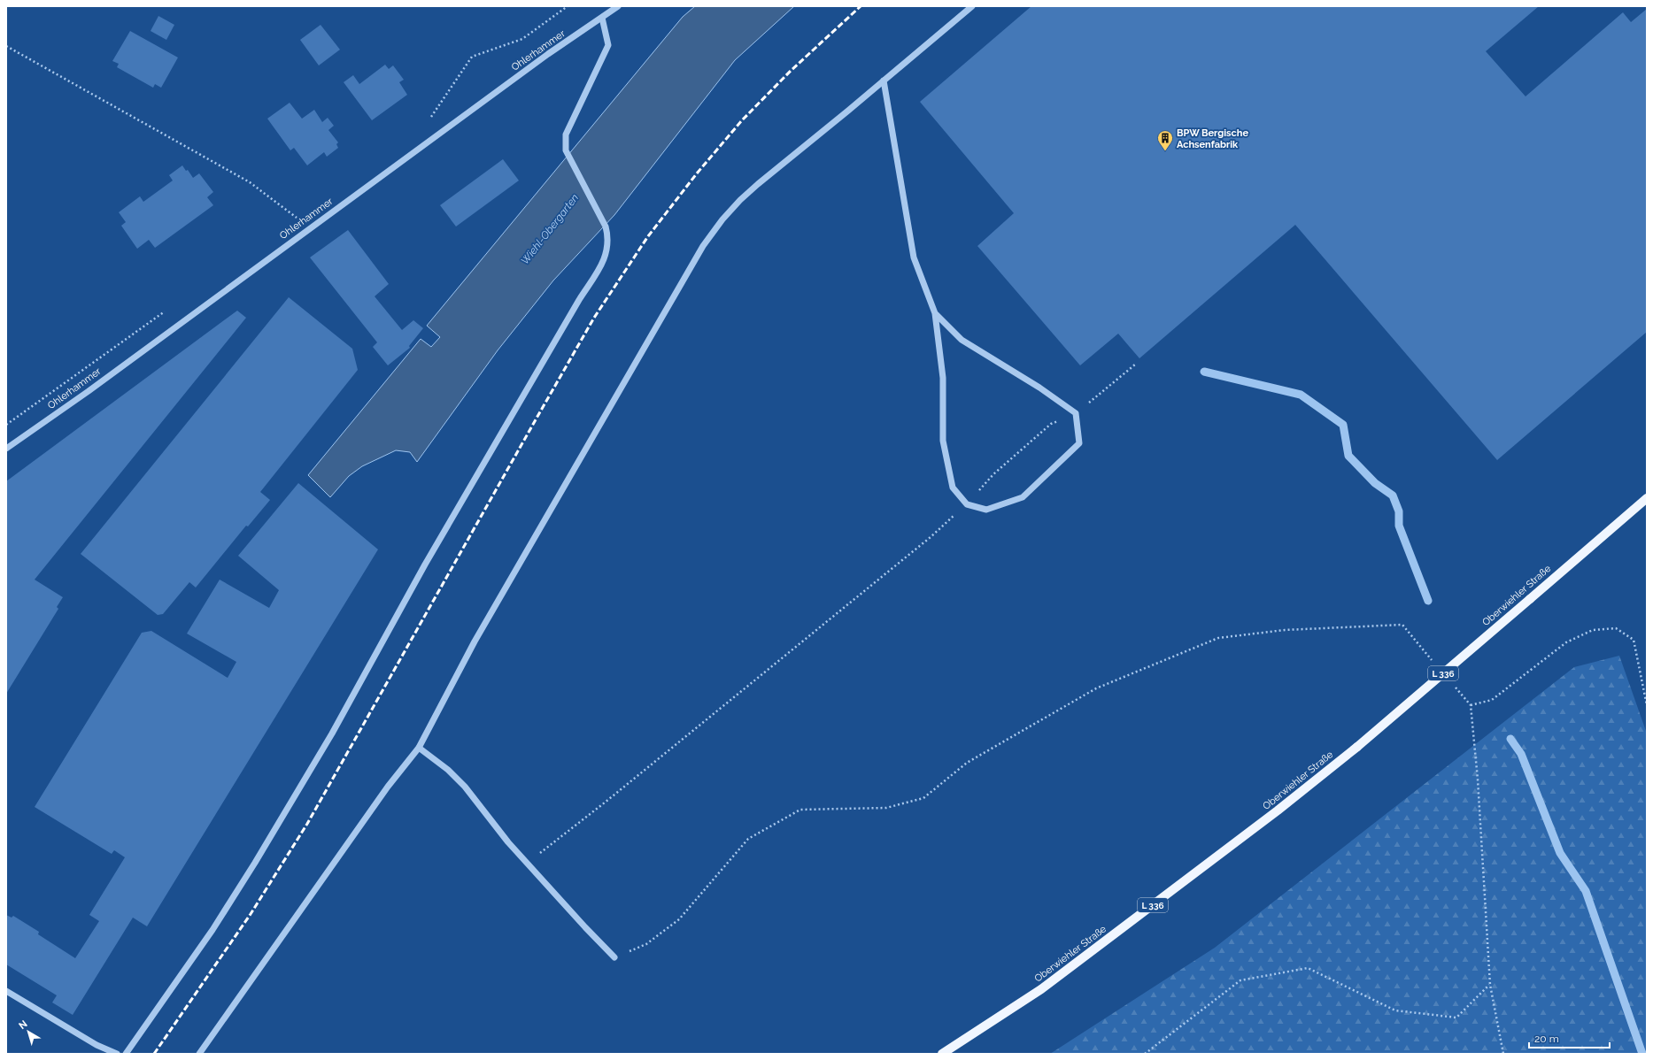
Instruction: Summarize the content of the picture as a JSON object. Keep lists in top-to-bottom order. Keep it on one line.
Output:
{"streets":{"main road":["Oberwiehler Straße","L 336"],"street":["Ohlerhammer"]},"water":["Wiehl-Obergarten"],"places":{"building":["BPW Bergische Achsenfabrik"]},"scale_bar":"20 m","north":"top left"}
